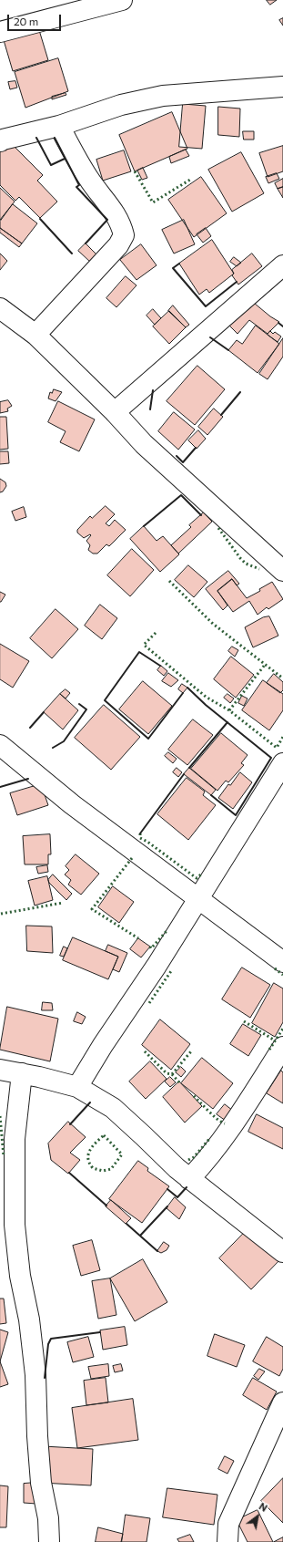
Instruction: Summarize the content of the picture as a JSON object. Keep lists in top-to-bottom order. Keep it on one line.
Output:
{"scale_bar":"20 m","north":"top right"}
